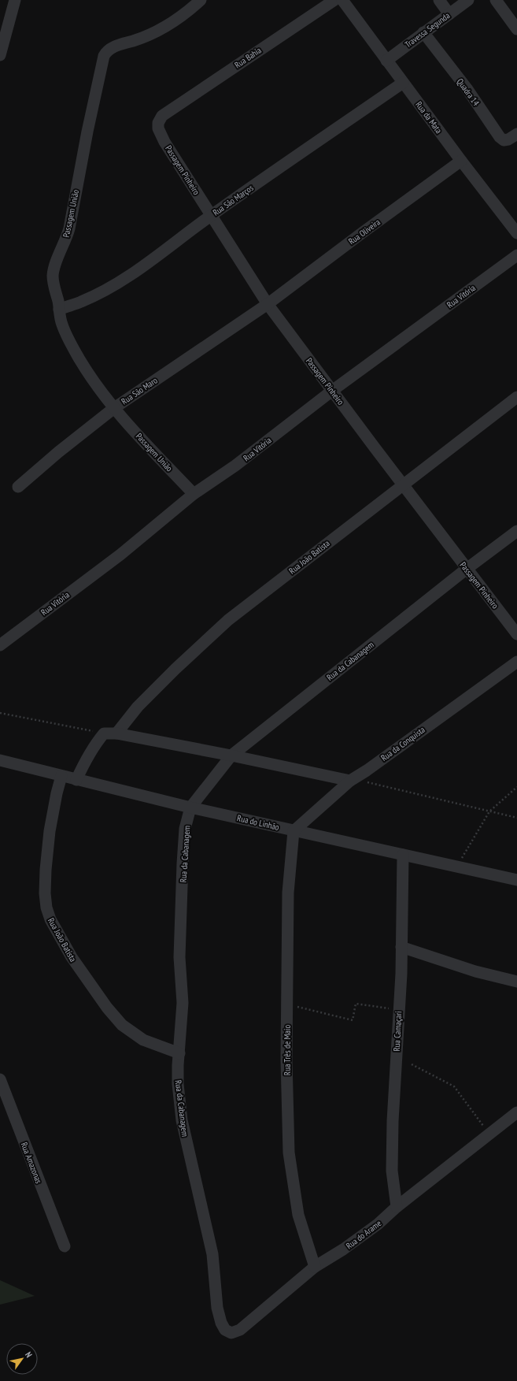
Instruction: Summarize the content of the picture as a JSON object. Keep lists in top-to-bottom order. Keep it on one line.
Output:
{"streets":{"street":["Travessa Segunda","Rua Bahia","Quadra 14","Rua da Mata","Passagem Pinheiro","Rua São Marços","Passagem União","Rua Oliveira","Rua Vitória","Rua São Maro","Rua João Batista","Rua da Cabanagem","Rua da Conquista","Rua do Linhão","Rua Camaçari","Rua Três de Maio","Rua Amazonas","Rua do Arame"]},"crossings":[["Travessa Segunda","Quadra 14"],["Travessa Segunda","Rua da Mata"],["Rua Bahia","Passagem Pinheiro"],["Rua da Mata","Rua São Marços"],["Rua da Mata","Rua Oliveira"],["Passagem Pinheiro","Rua São Marços"],["Passagem Pinheiro","Rua Oliveira"],["Passagem Pinheiro","Rua Vitória"],["Passagem Pinheiro","Rua São Maro"],["Passagem Pinheiro","Rua João Batista"],["Passagem Pinheiro","Rua da Cabanagem"],["Rua São Marços","Passagem União"],["Passagem União","Rua Vitória"],["Passagem União","Rua São Maro"],["Rua Oliveira","Rua São Maro"],["Rua João Batista","Rua da Cabanagem"],["Rua João Batista","Rua do Linhão"],["Rua da Cabanagem","Rua do Linhão"],["Rua da Cabanagem","Rua do Arame"],["Rua da Conquista","Rua do Linhão"],["Rua da Conquista","Rua Três de Maio"],["Rua do Linhão","Rua Camaçari"],["Rua do Linhão","Rua Três de Maio"],["Rua Camaçari","Rua do Arame"],["Rua Três de Maio","Rua do Arame"]],"north":"top right"}
